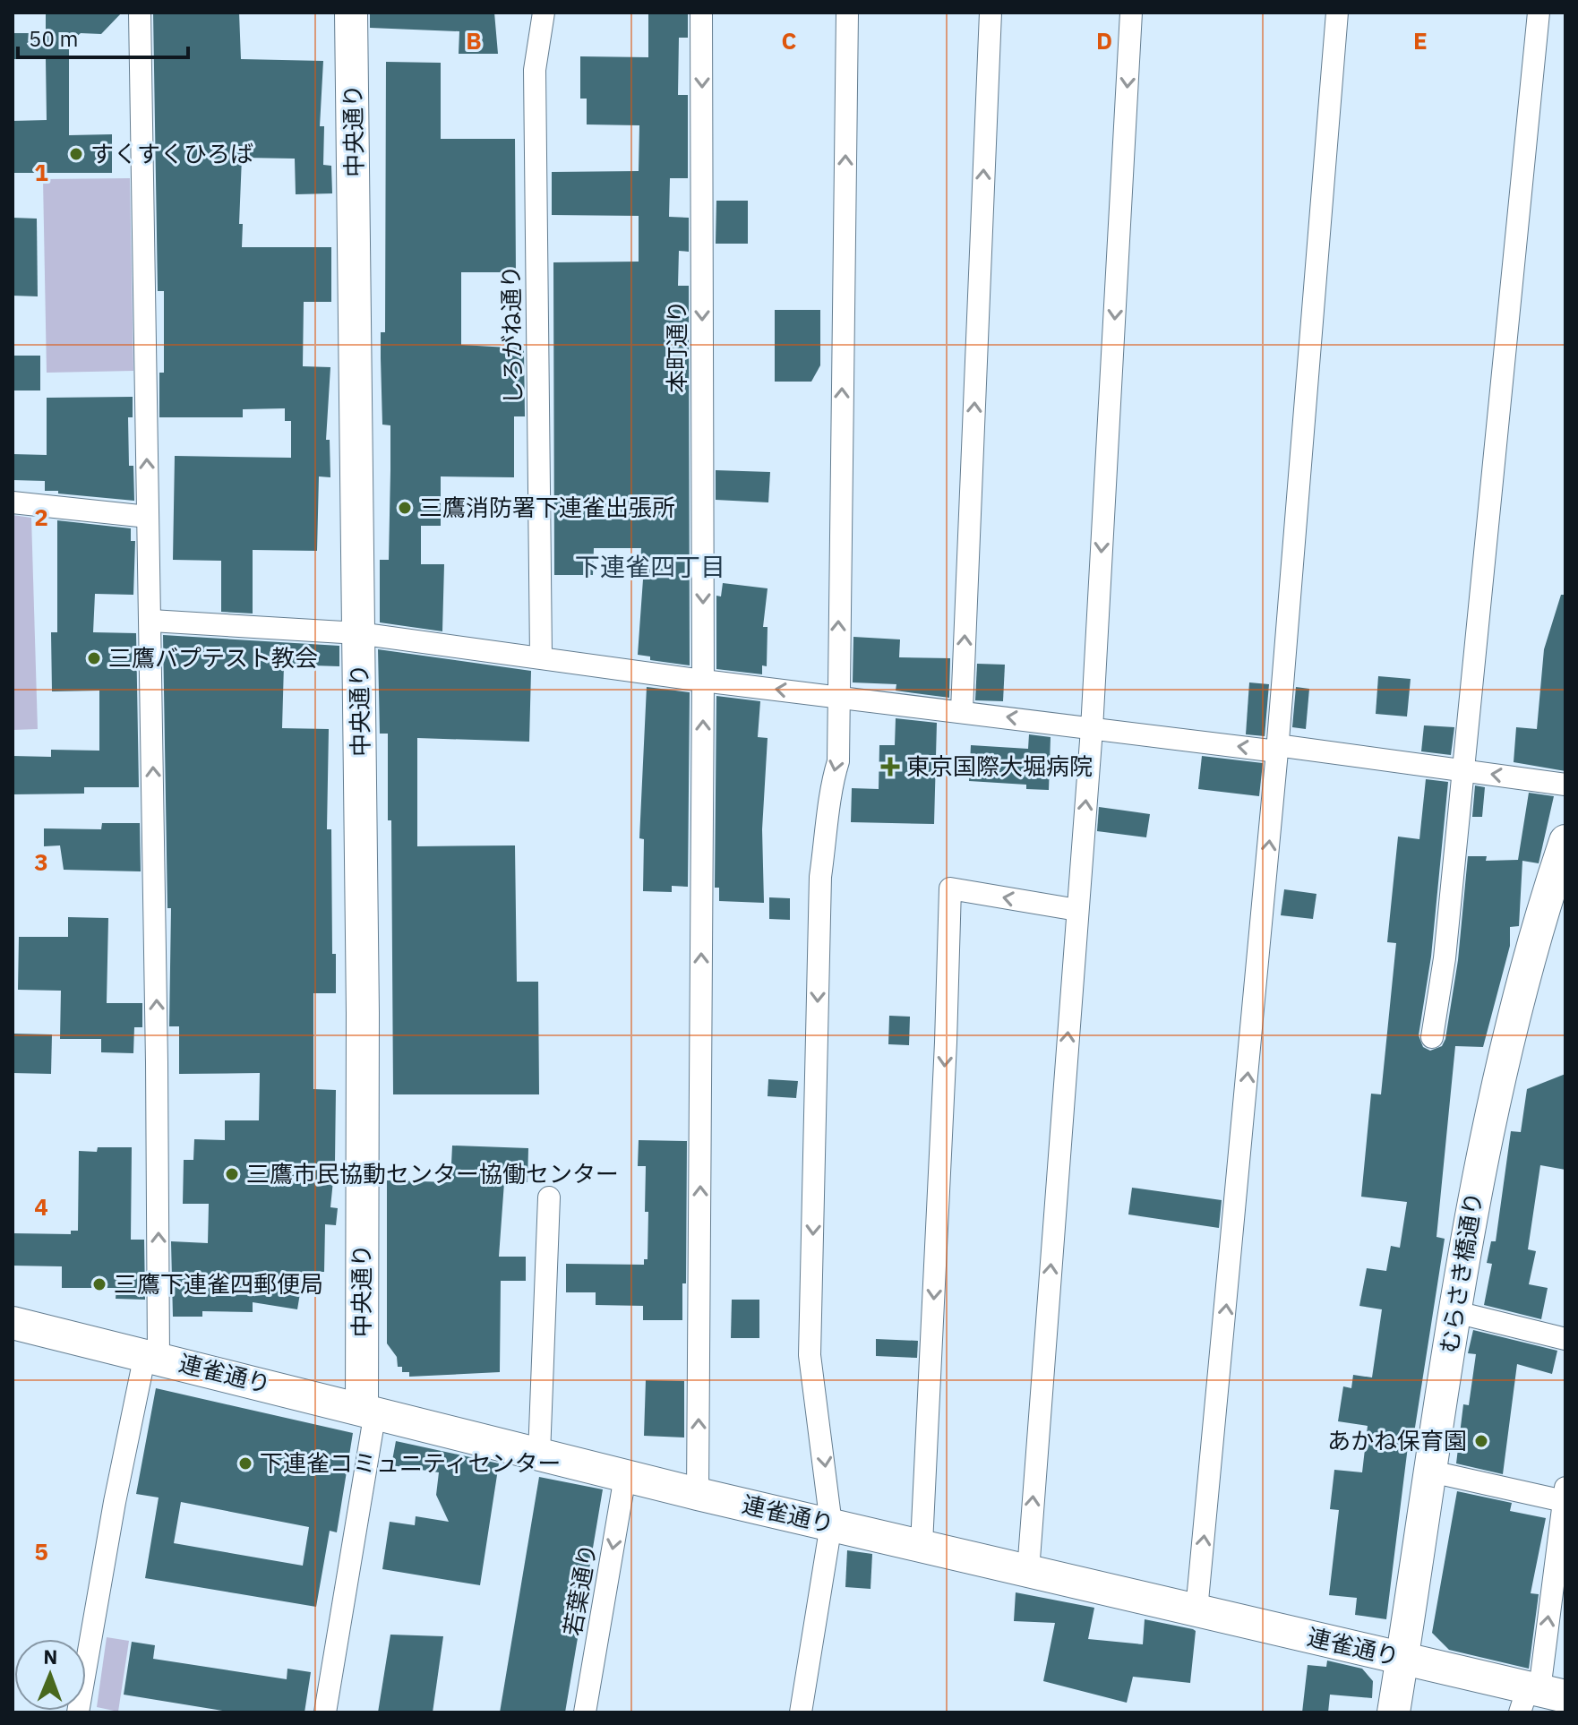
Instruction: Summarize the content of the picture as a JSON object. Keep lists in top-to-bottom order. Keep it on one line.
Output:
{"streets":{"street":["中央通り","しろがね通り","本町通り","むらさき橋通り","連雀通り","若葉通り"]},"crossings":[["中央通り","連雀通り"],["本町通り","連雀通り"],["むらさき橋通り","連雀通り"],["連雀通り","若葉通り"]],"one_way":["若葉通り"],"districts":["下連雀四丁目"],"places":{"other":["すくすくひろば","三鷹消防署下連雀出張所","三鷹バプテスト教会","三鷹市民協動センター協働センター","三鷹下連雀四郵便局","あかね保育園","下連雀コミュニティセンター"],"health":["東京国際大堀病院"]},"scale_bar":"50 m","north":"top","grid":{"columns":["B","C","D","E"],"rows":["1","2","3","4","5"]}}
